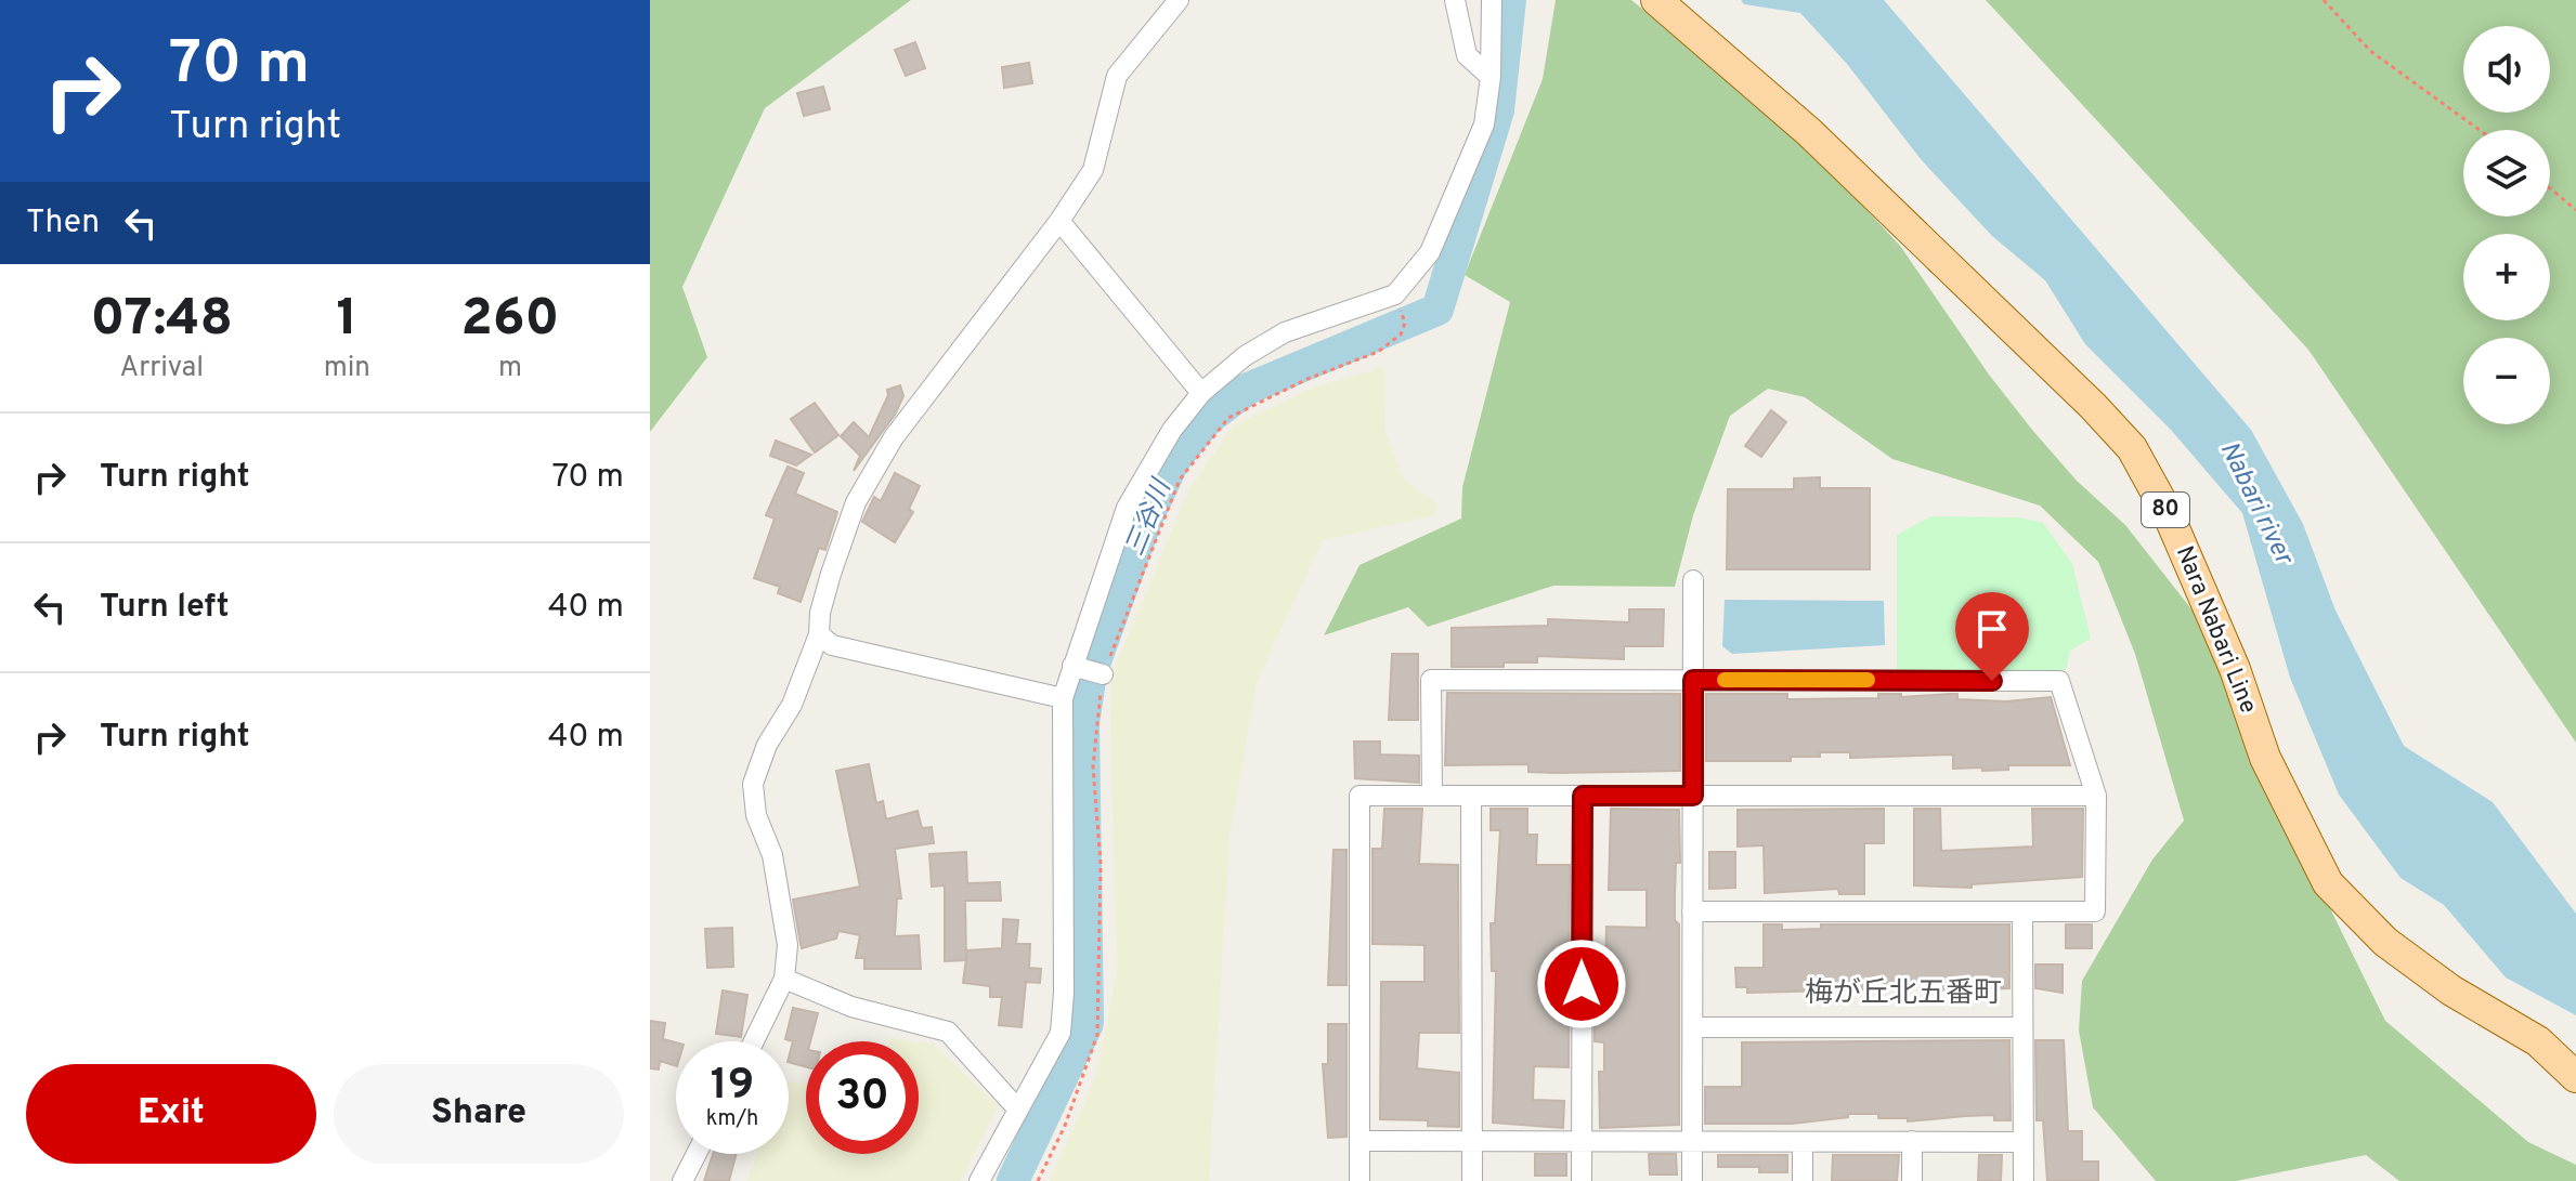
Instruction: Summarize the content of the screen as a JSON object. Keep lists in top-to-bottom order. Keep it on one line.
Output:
{"streets":{"main road":["80","Nara Nabari Line"]},"districts":["梅が丘北五番町"],"water":["Nabari river","三谷川"],"page":{"turn":["70 m","Turn right"],"map_buttons":["+","−"],"then":"Then","eta":["07:48","Arrival","1","min","260","m"],"list":[{"name":"Turn right","value":"70 m"},{"name":"Turn left","value":"40 m"},{"name":"Turn right","value":"40 m"}],"speed":"19 km/h","limit":"30","buttons":["Exit","Share"]}}
